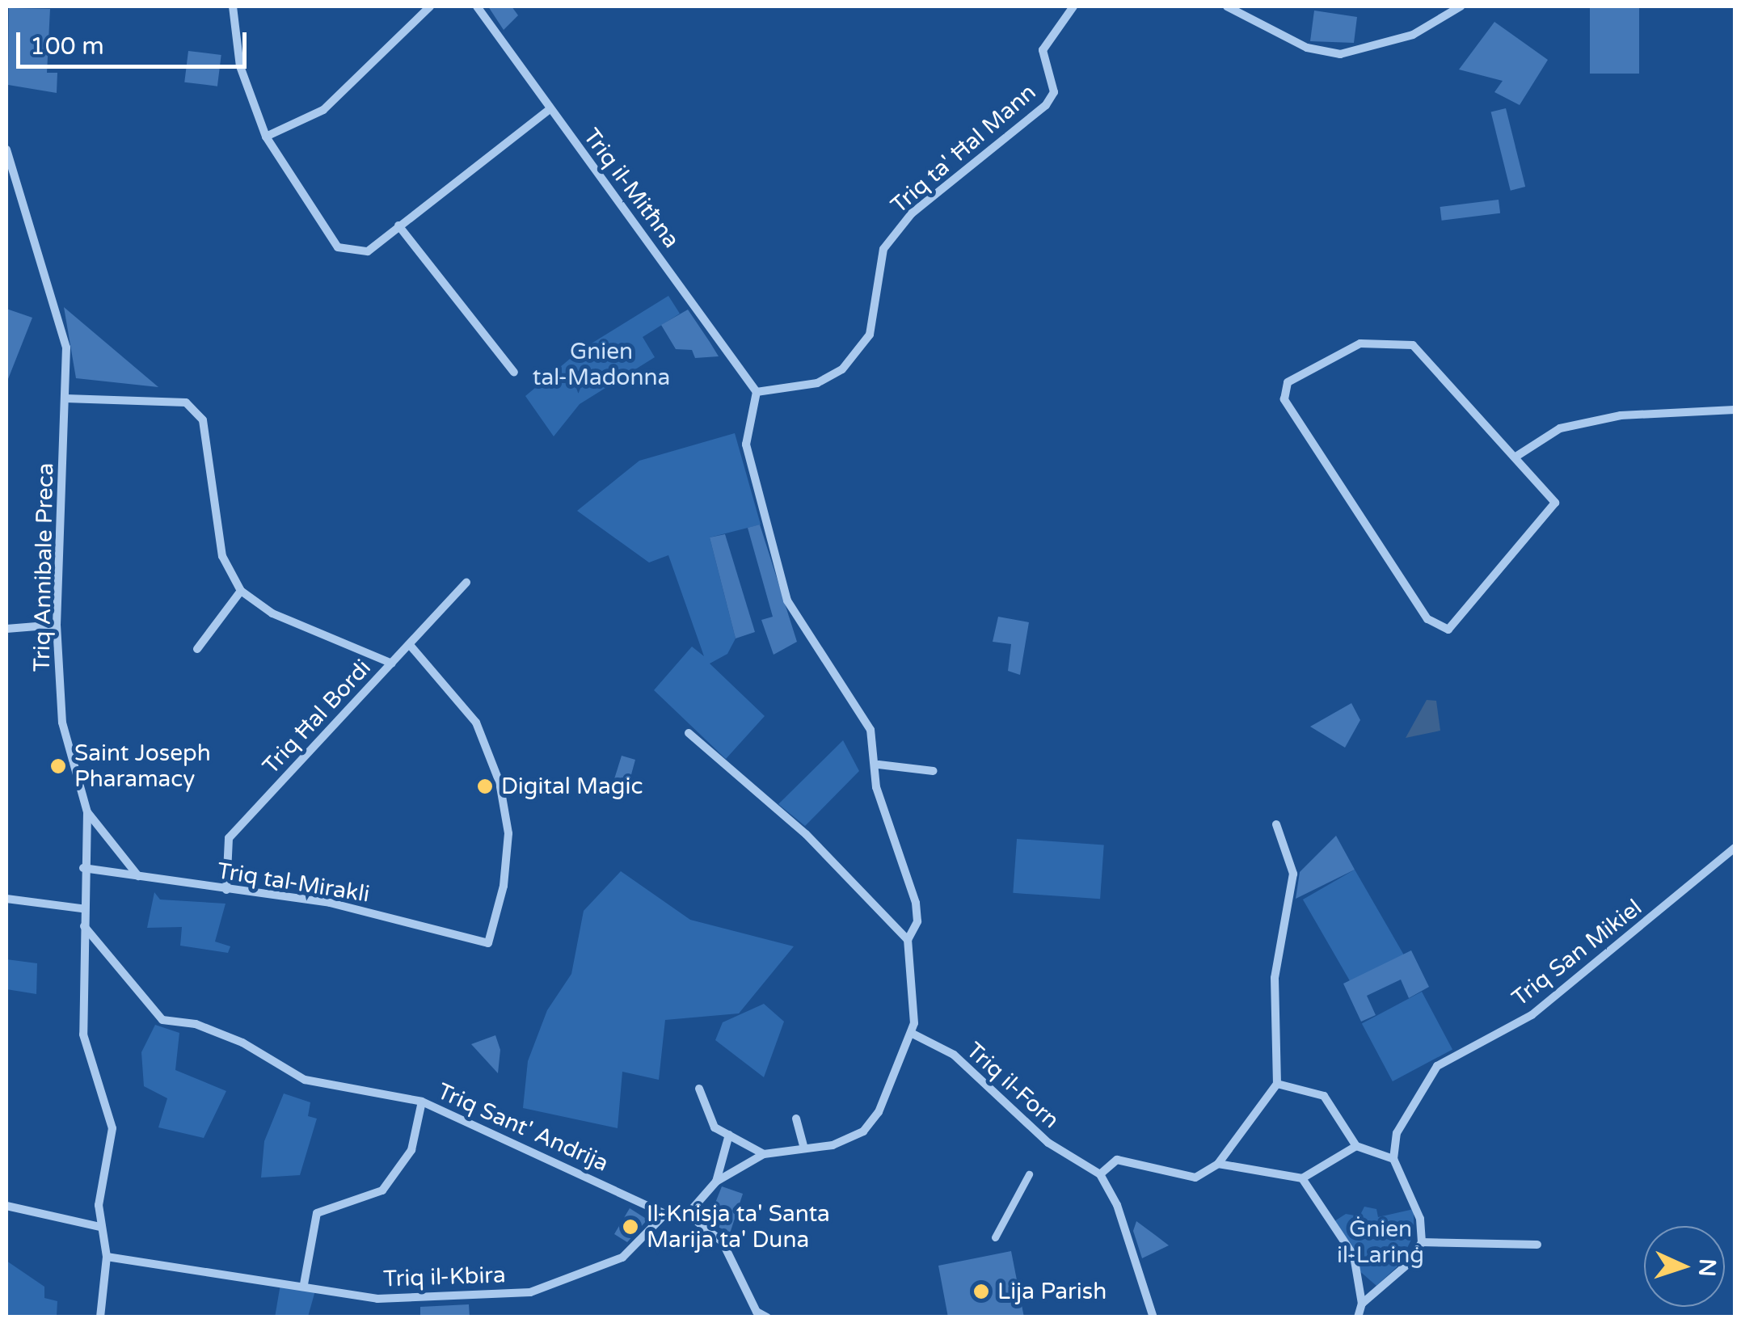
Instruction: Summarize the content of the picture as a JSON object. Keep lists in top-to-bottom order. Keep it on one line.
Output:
{"streets":{"street":["Triq ta' Ħal Mann","Triq il-Mitħna","Triq Annibale Preca","Triq Ħal Bordi","Triq tal-Mirakli","Triq San Mikiel","Triq il-Forn","Triq Sant' Andrija","Triq il-Kbira"]},"crossings":[["Triq ta' Ħal Mann","Triq il-Mitħna"],["Triq Annibale Preca","Triq tal-Mirakli"],["Triq Annibale Preca","Triq Sant' Andrija"],["Triq Ħal Bordi","Triq tal-Mirakli"],["Triq Sant' Andrija","Triq il-Kbira"]],"parks":["Gnien tal-Madonna","Ġnien il-Larinġ"],"places":["Saint Joseph Pharamacy","Digital Magic","Il-Knisja ta' Santa Marija ta' Duna","Lija Parish"],"scale_bar":"100 m","north":"right"}
